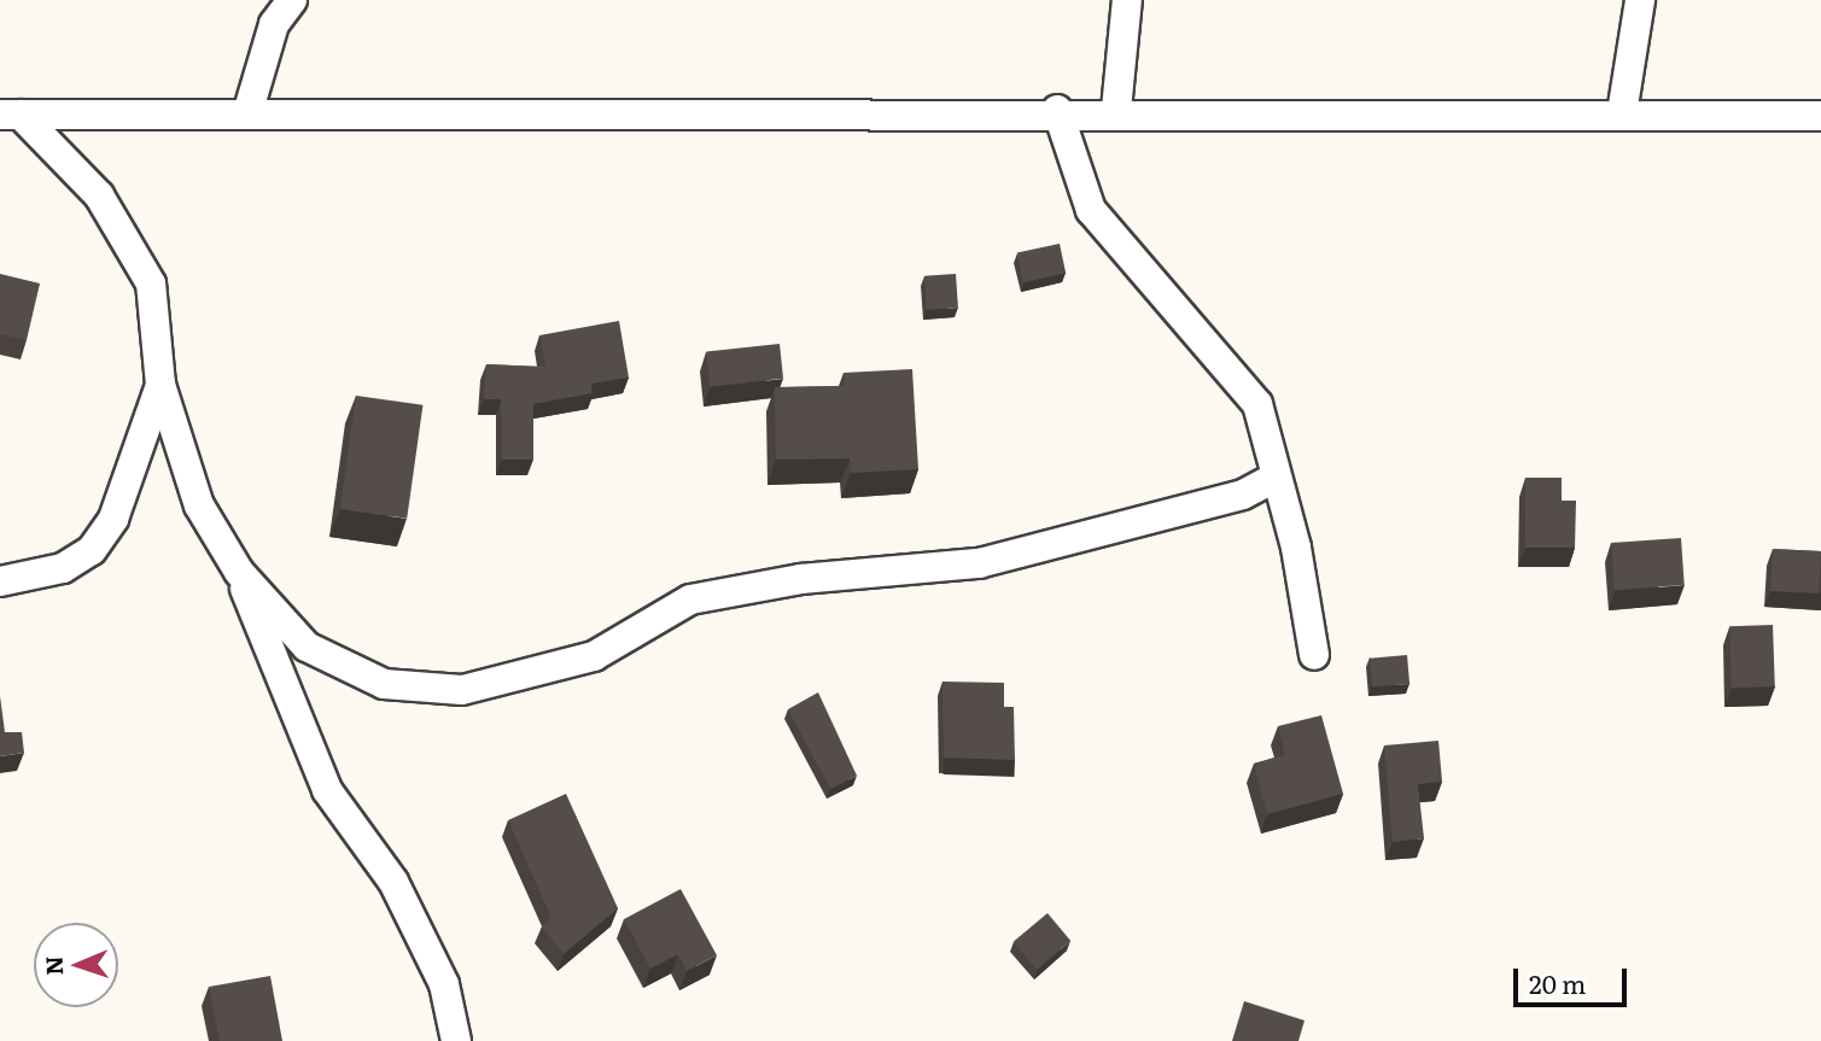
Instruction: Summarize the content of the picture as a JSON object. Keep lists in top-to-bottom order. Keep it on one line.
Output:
{"scale_bar":"20 m","north":"left"}
